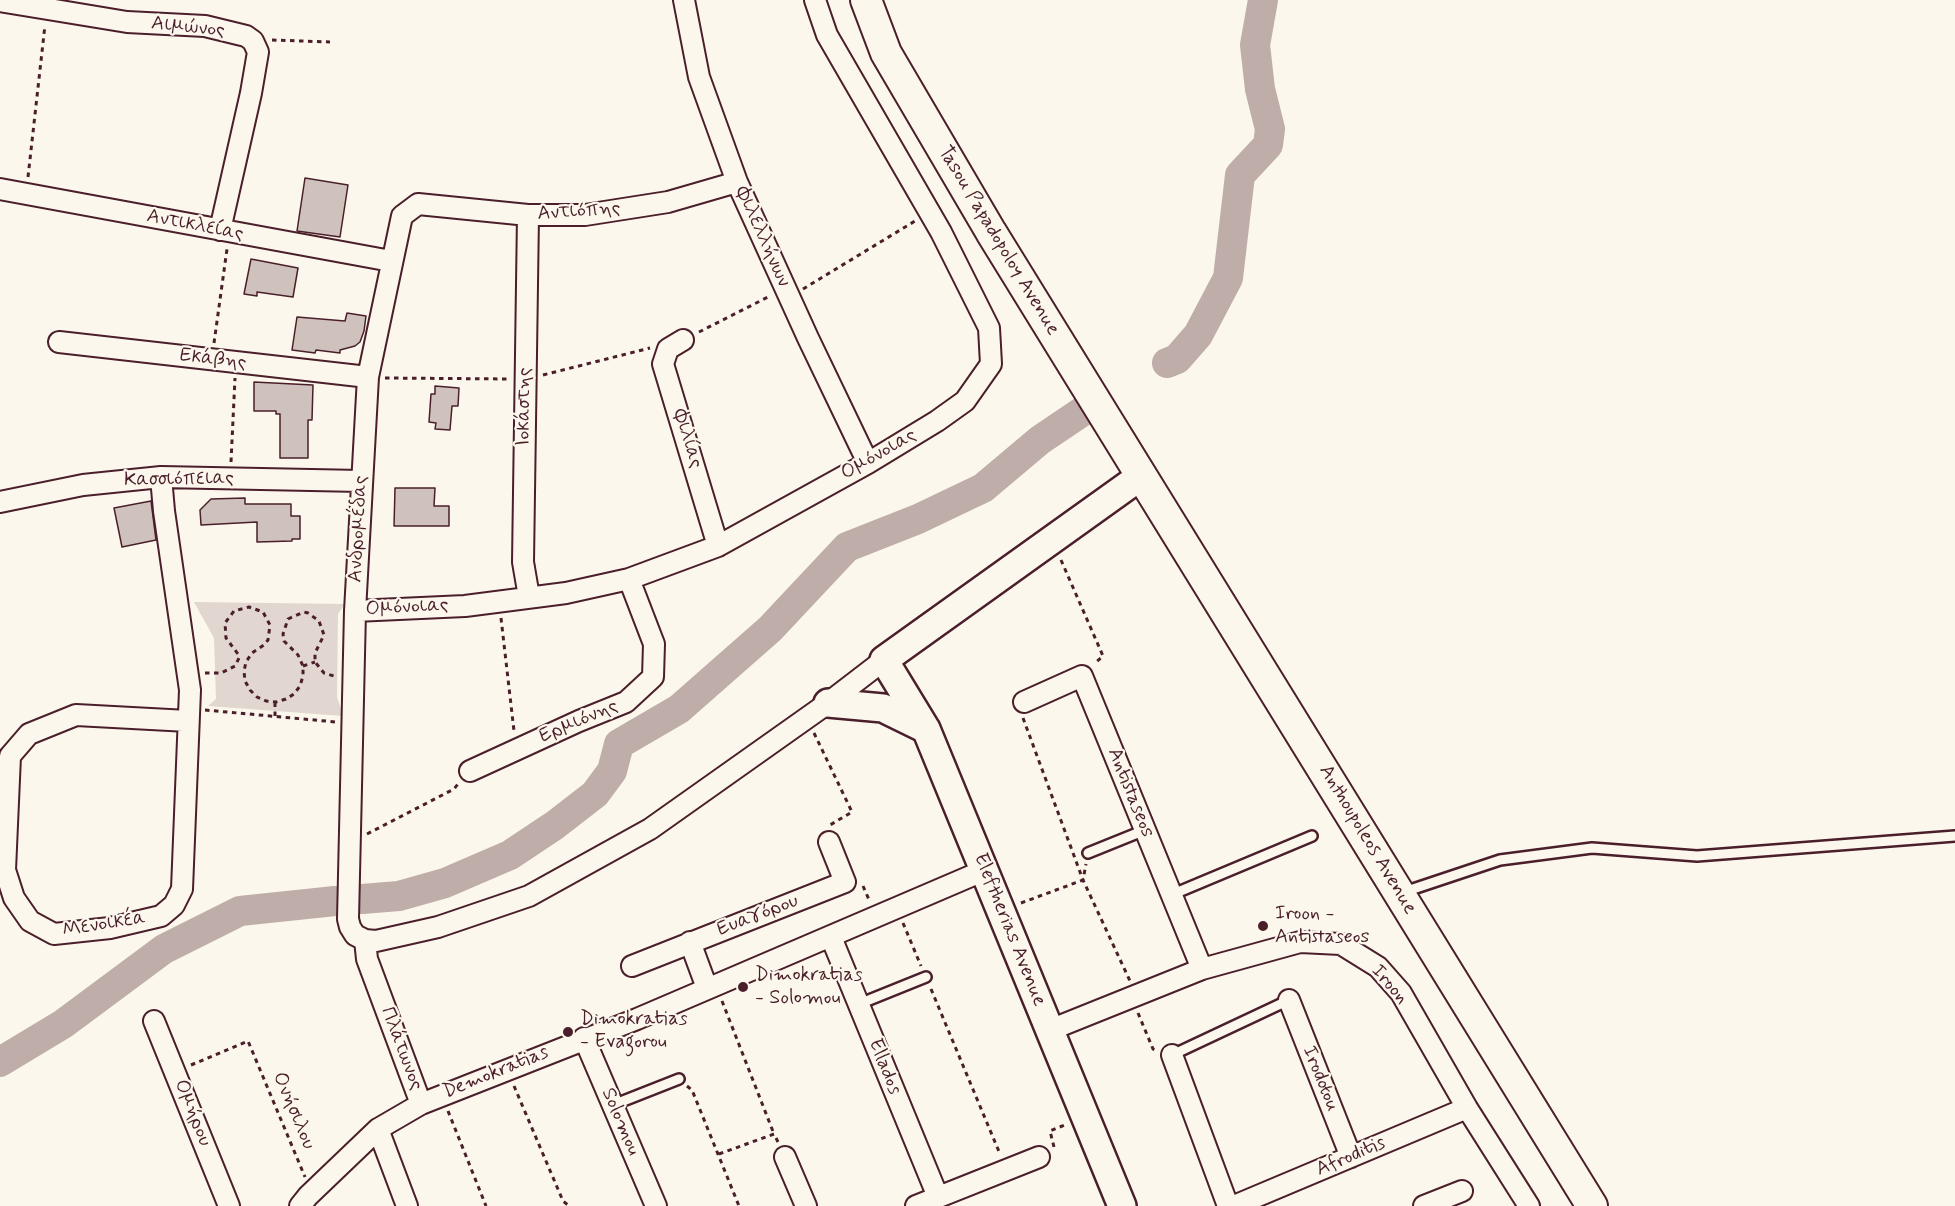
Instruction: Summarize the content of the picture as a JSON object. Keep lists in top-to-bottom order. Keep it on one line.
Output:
{"streets":{"main road":["Tasou Papadopoloy Avenue","Anthoupoleos Avenue","Eleftherias Avenue"],"street":["Αιμώνος","Αντιόπης","Αντικλείας","Φιλελλήνων","Εκάβης","Ιοκάστης","Φιλίας","Ομόνοιας","Κασσιόπειας","Ανδρομέδας","Ερμιόνης","Antistaseos","Ευαγόρου","Μενοικέα","Iroon","Πλάτωνος","Ellados","Demokratias","Irodotou","Ομήρου","Solomou","Afroditis"],"path":["Ονήσιλου"]},"crossings":[["Αντιόπης","Φιλελλήνων"],["Αντιόπης","Ιοκάστης"],["Αντιόπης","Ανδρομέδας"],["Αντικλείας","Ανδρομέδας"],["Φιλελλήνων","Ομόνοιας"],["Tasou Papadopoloy Avenue","Anthoupoleos Avenue"],["Εκάβης","Ανδρομέδας"],["Ιοκάστης","Ομόνοιας"],["Φιλίας","Ομόνοιας"],["Ομόνοιας","Ανδρομέδας"],["Ομόνοιας","Ερμιόνης"],["Κασσιόπειας","Ανδρομέδας"],["Κασσιόπειας","Μενοικέα"],["Ανδρομέδας","Πλάτωνος"],["Antistaseos","Iroon"],["Eleftherias Avenue","Iroon"],["Eleftherias Avenue","Demokratias"],["Iroon","Afroditis"],["Πλάτωνος","Demokratias"],["Ellados","Demokratias"],["Demokratias","Ονήσιλου"],["Demokratias","Solomou"],["Irodotou","Afroditis"],["Ονήσιλου","Ομήρου"]],"places":["Iroon - Antistaseos","Dimokratias - Solomou","Dimokratias - Evagorou"]}
